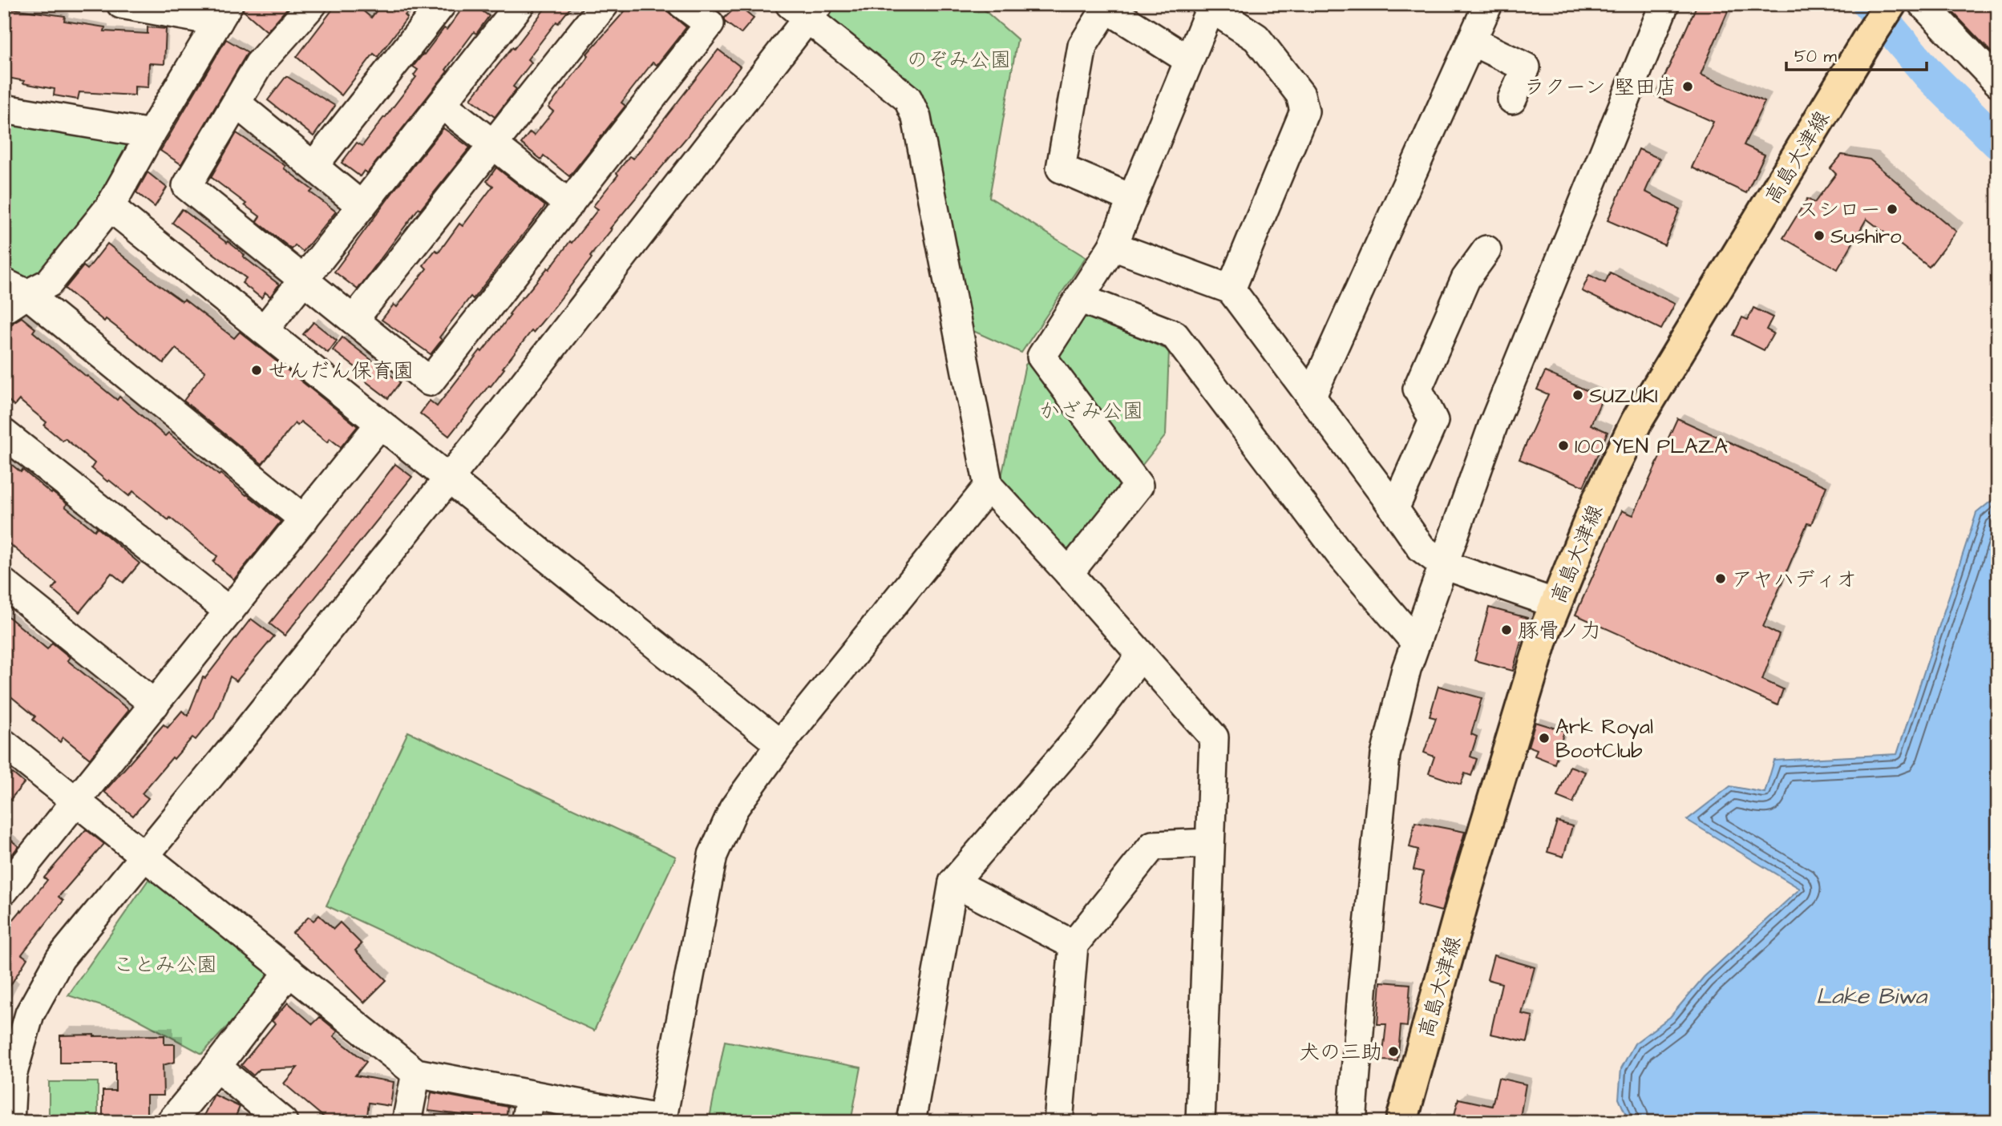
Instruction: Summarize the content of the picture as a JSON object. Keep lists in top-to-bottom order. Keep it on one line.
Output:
{"streets":{"main road":["高島大津線"]},"water":["Lake Biwa"],"parks":["のぞみ公園","かざみ公園","ことみ公園"],"places":["ラクーン 堅田店","スシロー","Sushiro","せんだん保育園","SUZUKI","100 YEN PLAZA","アヤハディオ","豚骨ノ力","Ark Royal BootClub","犬の三助"],"scale_bar":"50 m"}
